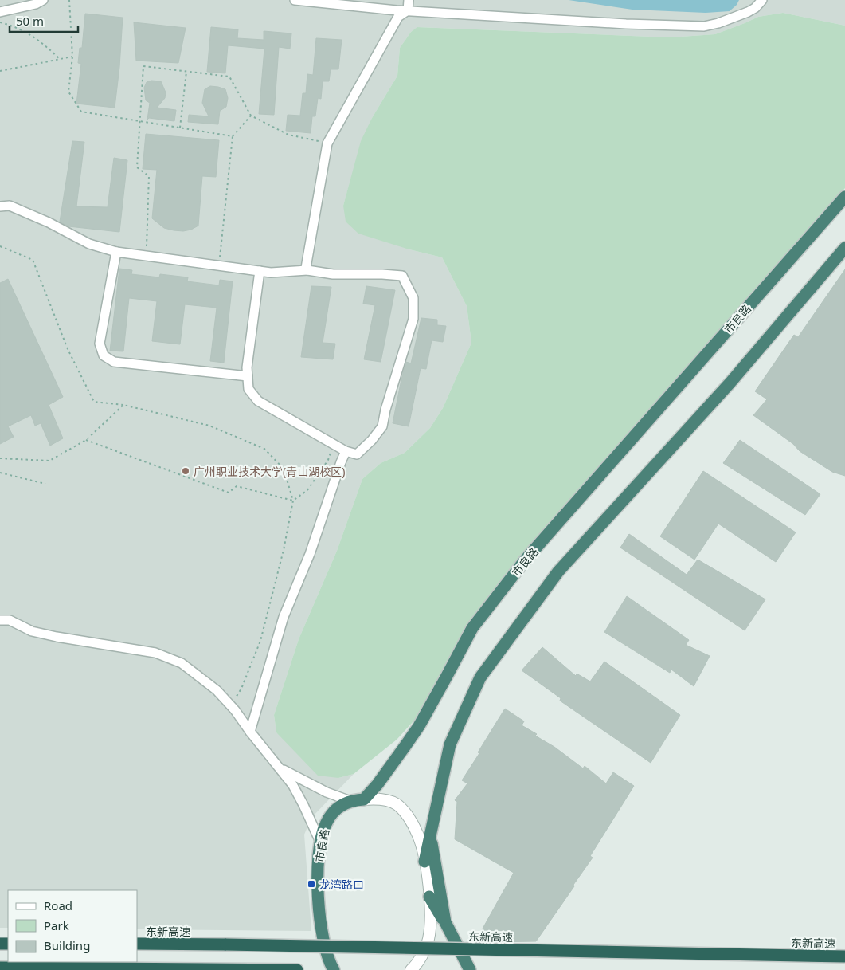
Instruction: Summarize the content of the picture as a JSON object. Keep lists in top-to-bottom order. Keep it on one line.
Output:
{"streets":{"highway":["市良路","东新高速"]},"places":{"other":["广州职业技术大学(青山湖校区)"],"transit":["龙湾路口"]},"legend":["Road","Park","Building"],"scale_bar":"50 m"}
